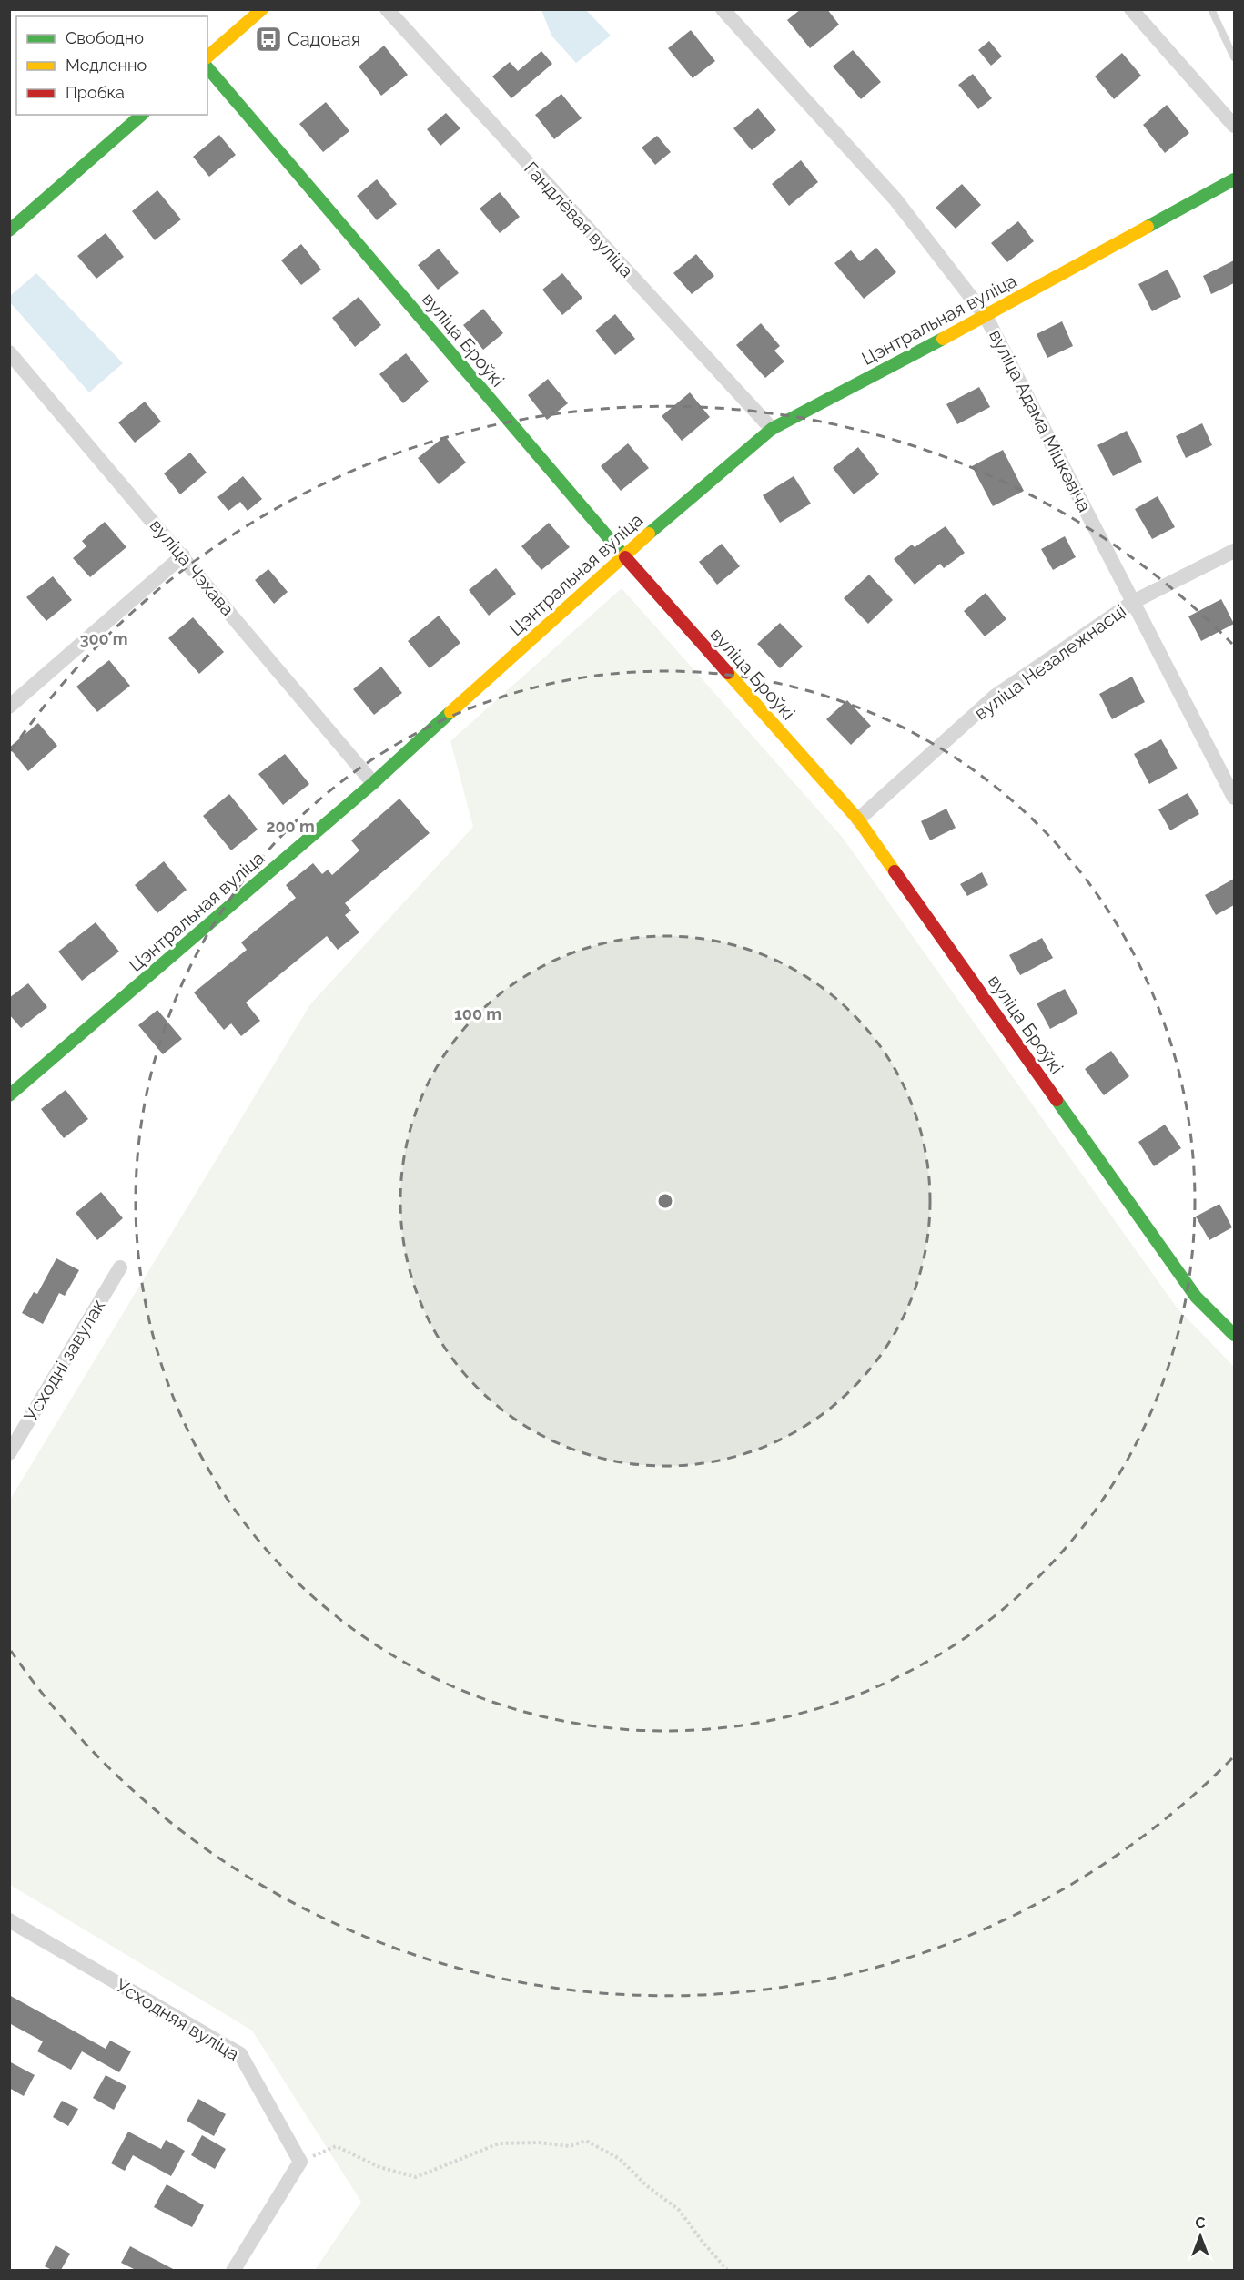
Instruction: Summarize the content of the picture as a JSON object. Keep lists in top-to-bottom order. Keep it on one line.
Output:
{"streets":{"street":["Гандлёвая вуліца","Цэнтральная вуліца","вуліца Броўкі","вуліца Адама Міцкевіча","вуліца Чэхава","вуліца Незалежнасці","Усходні завулак","Усходняя вуліца"]},"crossings":[["Гандлёвая вуліца","Цэнтральная вуліца"],["Цэнтральная вуліца","вуліца Броўкі"],["Цэнтральная вуліца","вуліца Адама Міцкевіча"],["Цэнтральная вуліца","вуліца Чэхава"],["вуліца Броўкі","вуліца Незалежнасці"],["вуліца Адама Міцкевіча","вуліца Незалежнасці"]],"places":{"bus stop":["Садовая"]},"legend":["Свободно","Медленно","Пробка"],"north":"top","rings":["300 m","200 m","100 m"]}
